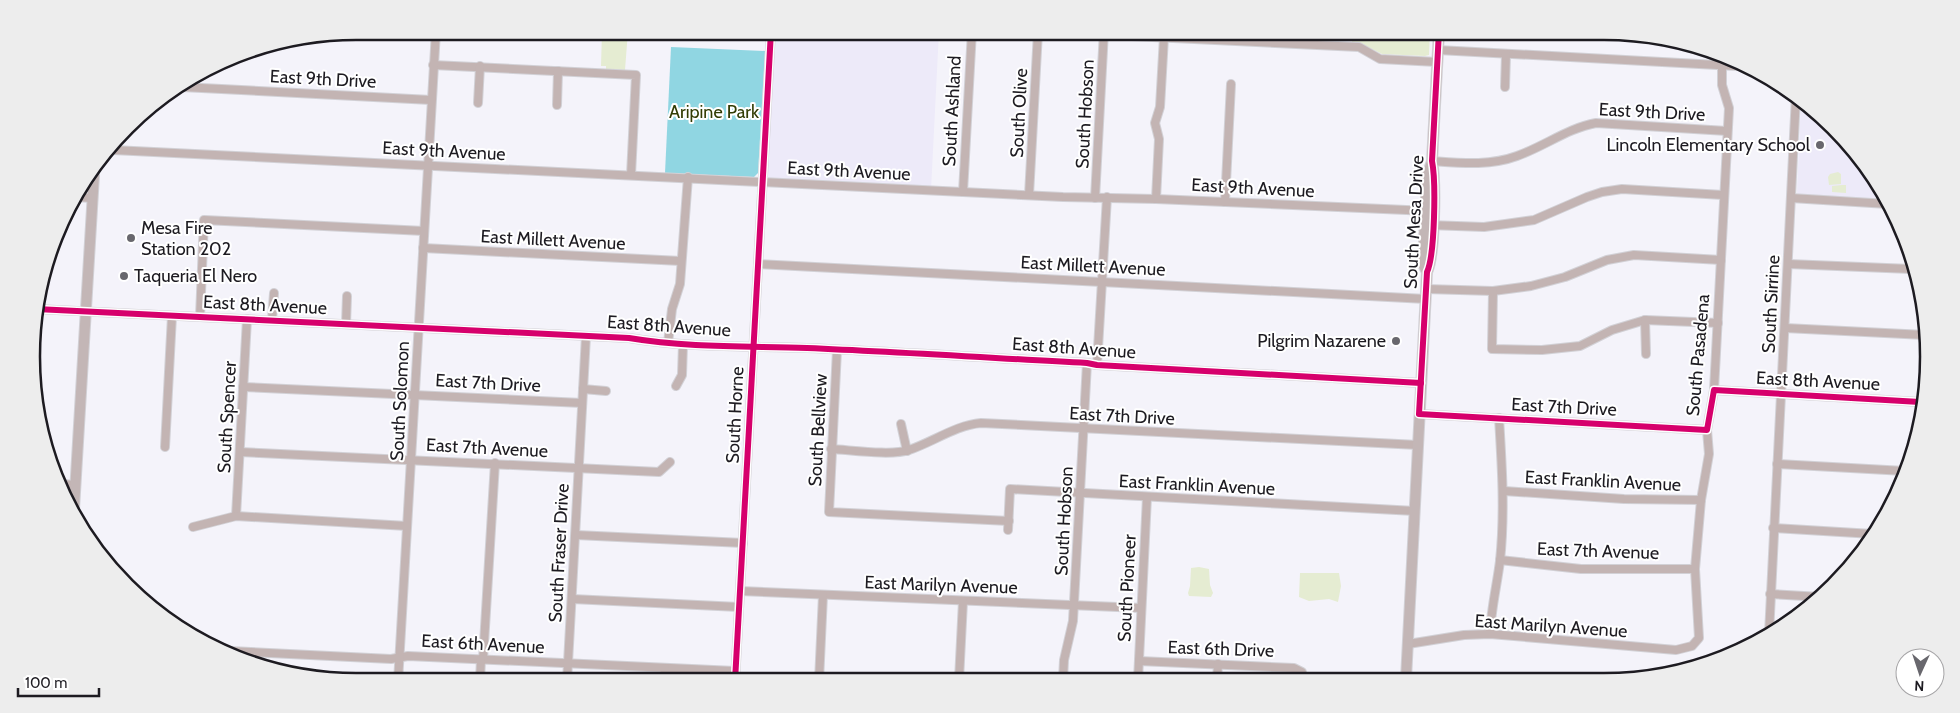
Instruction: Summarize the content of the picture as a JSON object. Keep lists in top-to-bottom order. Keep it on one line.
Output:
{"streets":{"main road":["South Mesa Drive"],"street":["East 9th Drive","South Ashland","South Olive","South Hobson","East 9th Avenue","East Millett Avenue","South Sirrine","East 8th Avenue","South Pasadena","East 7th Drive","South Solomon","South Horne","South Spencer","South Bellview","East 7th Avenue","East Franklin Avenue","South Fraser Drive","East Marilyn Avenue","South Pioneer","East 6th Avenue","East 6th Drive"]},"crossings":[["East 9th Drive","South Mesa Drive"],["East 9th Drive","South Pasadena"],["East 9th Drive","South Solomon"],["South Ashland","East 9th Avenue"],["South Olive","East 9th Avenue"],["South Hobson","East 9th Avenue"],["South Hobson","East 8th Avenue"],["South Hobson","East 7th Drive"],["South Hobson","East Franklin Avenue"],["South Hobson","East Marilyn Avenue"],["East 9th Avenue","South Mesa Drive"],["East 9th Avenue","South Solomon"],["East 9th Avenue","South Horne"],["South Mesa Drive","East Millett Avenue"],["South Mesa Drive","East 8th Avenue"],["South Mesa Drive","East 7th Drive"],["South Mesa Drive","East Franklin Avenue"],["South Mesa Drive","East Marilyn Avenue"],["East Millett Avenue","South Pasadena"],["East Millett Avenue","South Solomon"],["East Millett Avenue","South Horne"],["South Sirrine","East 8th Avenue"],["East 8th Avenue","South Pasadena"],["East 8th Avenue","South Solomon"],["East 8th Avenue","South Horne"],["East 8th Avenue","South Spencer"],["East 8th Avenue","South Bellview"],["East 8th Avenue","South Fraser Drive"],["South Pasadena","East 7th Drive"],["South Pasadena","East 7th Avenue"],["South Pasadena","East Franklin Avenue"],["South Pasadena","East Marilyn Avenue"],["East 7th Drive","South Solomon"],["East 7th Drive","South Spencer"],["East 7th Drive","South Bellview"],["East 7th Drive","South Fraser Drive"],["South Solomon","East 7th Avenue"],["South Solomon","East 6th Avenue"],["South Horne","East Marilyn Avenue"],["South Horne","East 6th Avenue"],["South Spencer","East 7th Avenue"],["East 7th Avenue","South Fraser Drive"],["East Franklin Avenue","South Pioneer"],["South Fraser Drive","East 6th Avenue"],["East Marilyn Avenue","South Pioneer"],["South Pioneer","East 6th Drive"]],"parks":["Aripine Park"],"places":["Lincoln Elementary School","Mesa Fire Station 202","Taqueria El Nero","Pilgrim Nazarene"],"scale_bar":"100 m","north":"bottom"}
